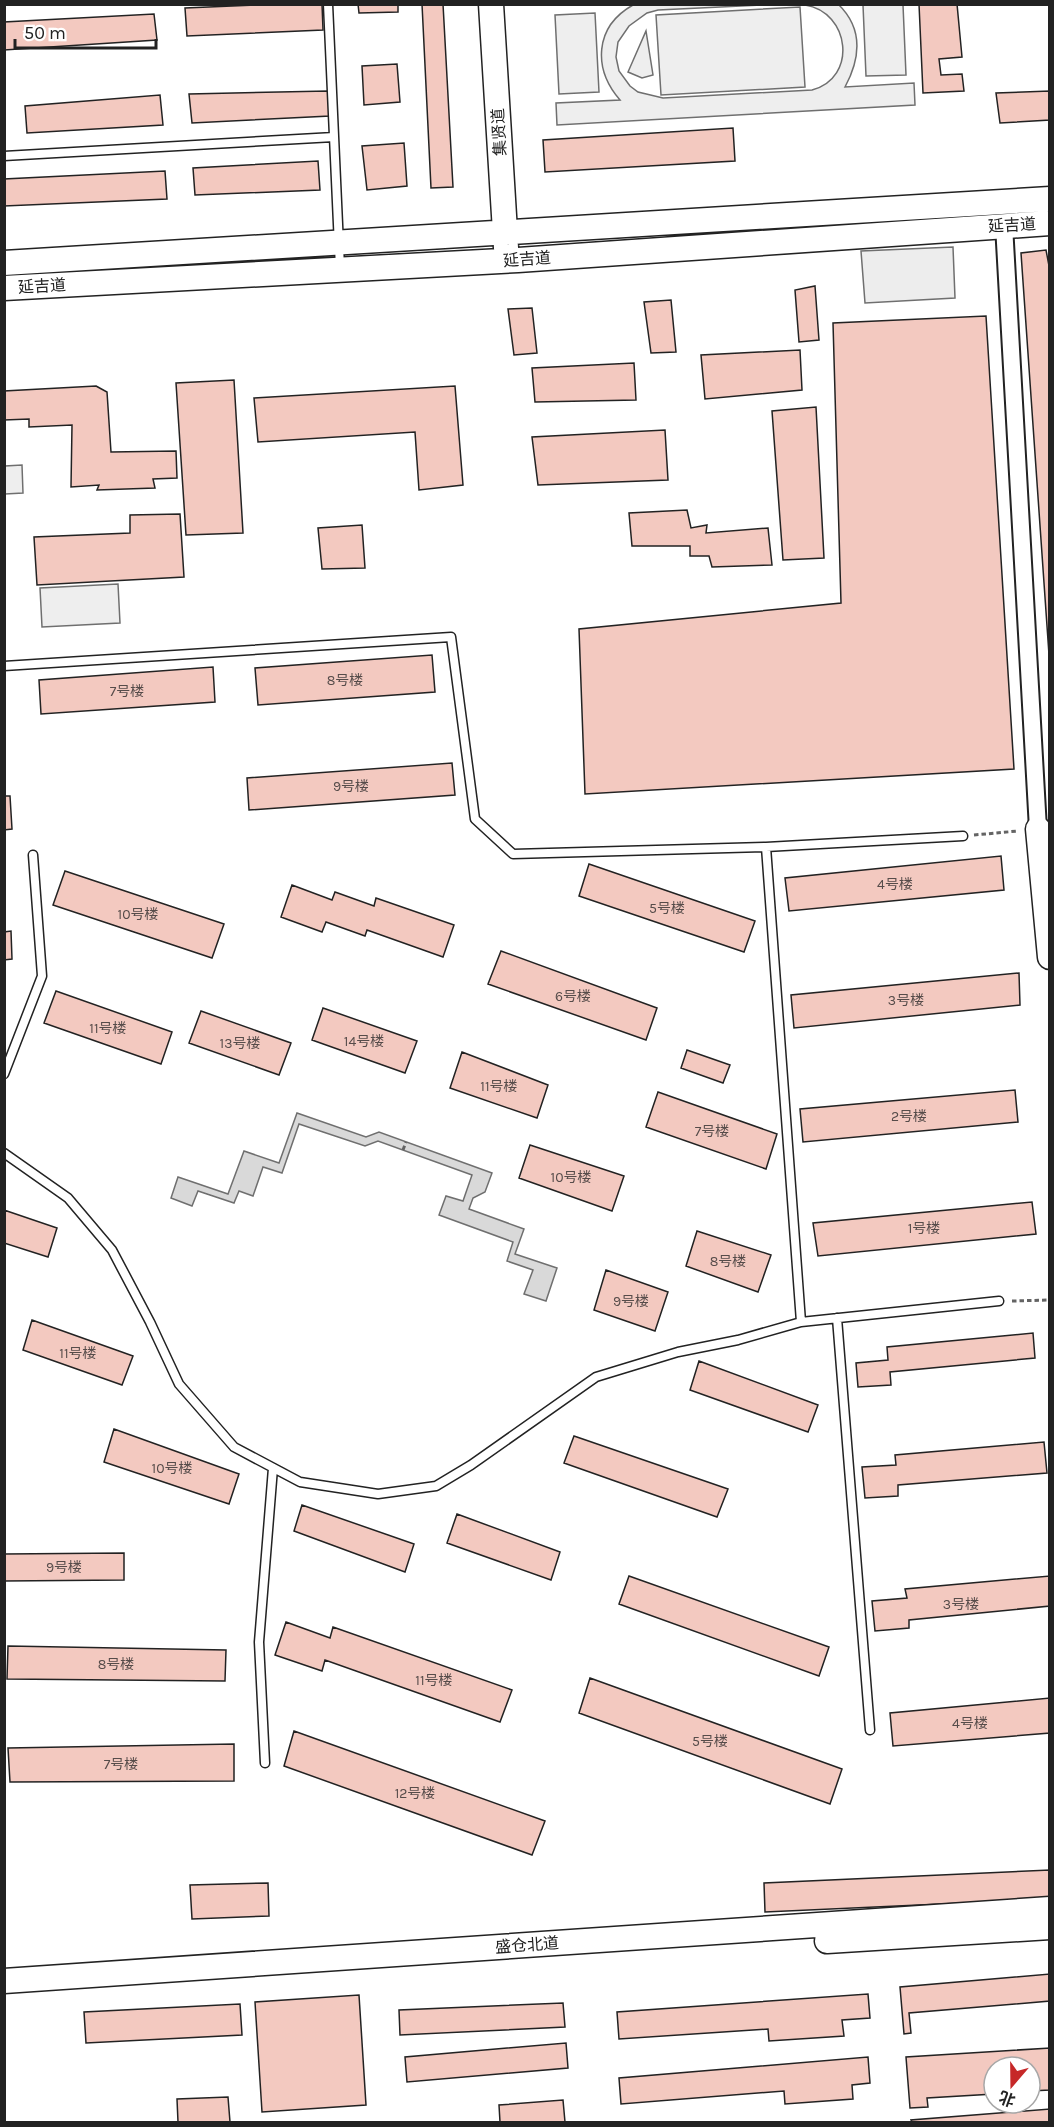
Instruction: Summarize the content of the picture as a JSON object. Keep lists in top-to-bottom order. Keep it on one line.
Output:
{"streets":{"street":["集贤道","延吉道","盛仓北道"]},"crossings":[["集贤道","延吉道"]],"house_numbers":["8号楼","7号楼","9号楼","4号楼","5号楼","10号楼","6号楼","3号楼","11号楼","14号楼","13号楼","11号楼","2号楼","7号楼","10号楼","1号楼","8号楼","9号楼","11号楼","10号楼","9号楼","3号楼","8号楼","11号楼","4号楼","5号楼","7号楼","12号楼"],"scale_bar":"50 m","north":"bottom"}
